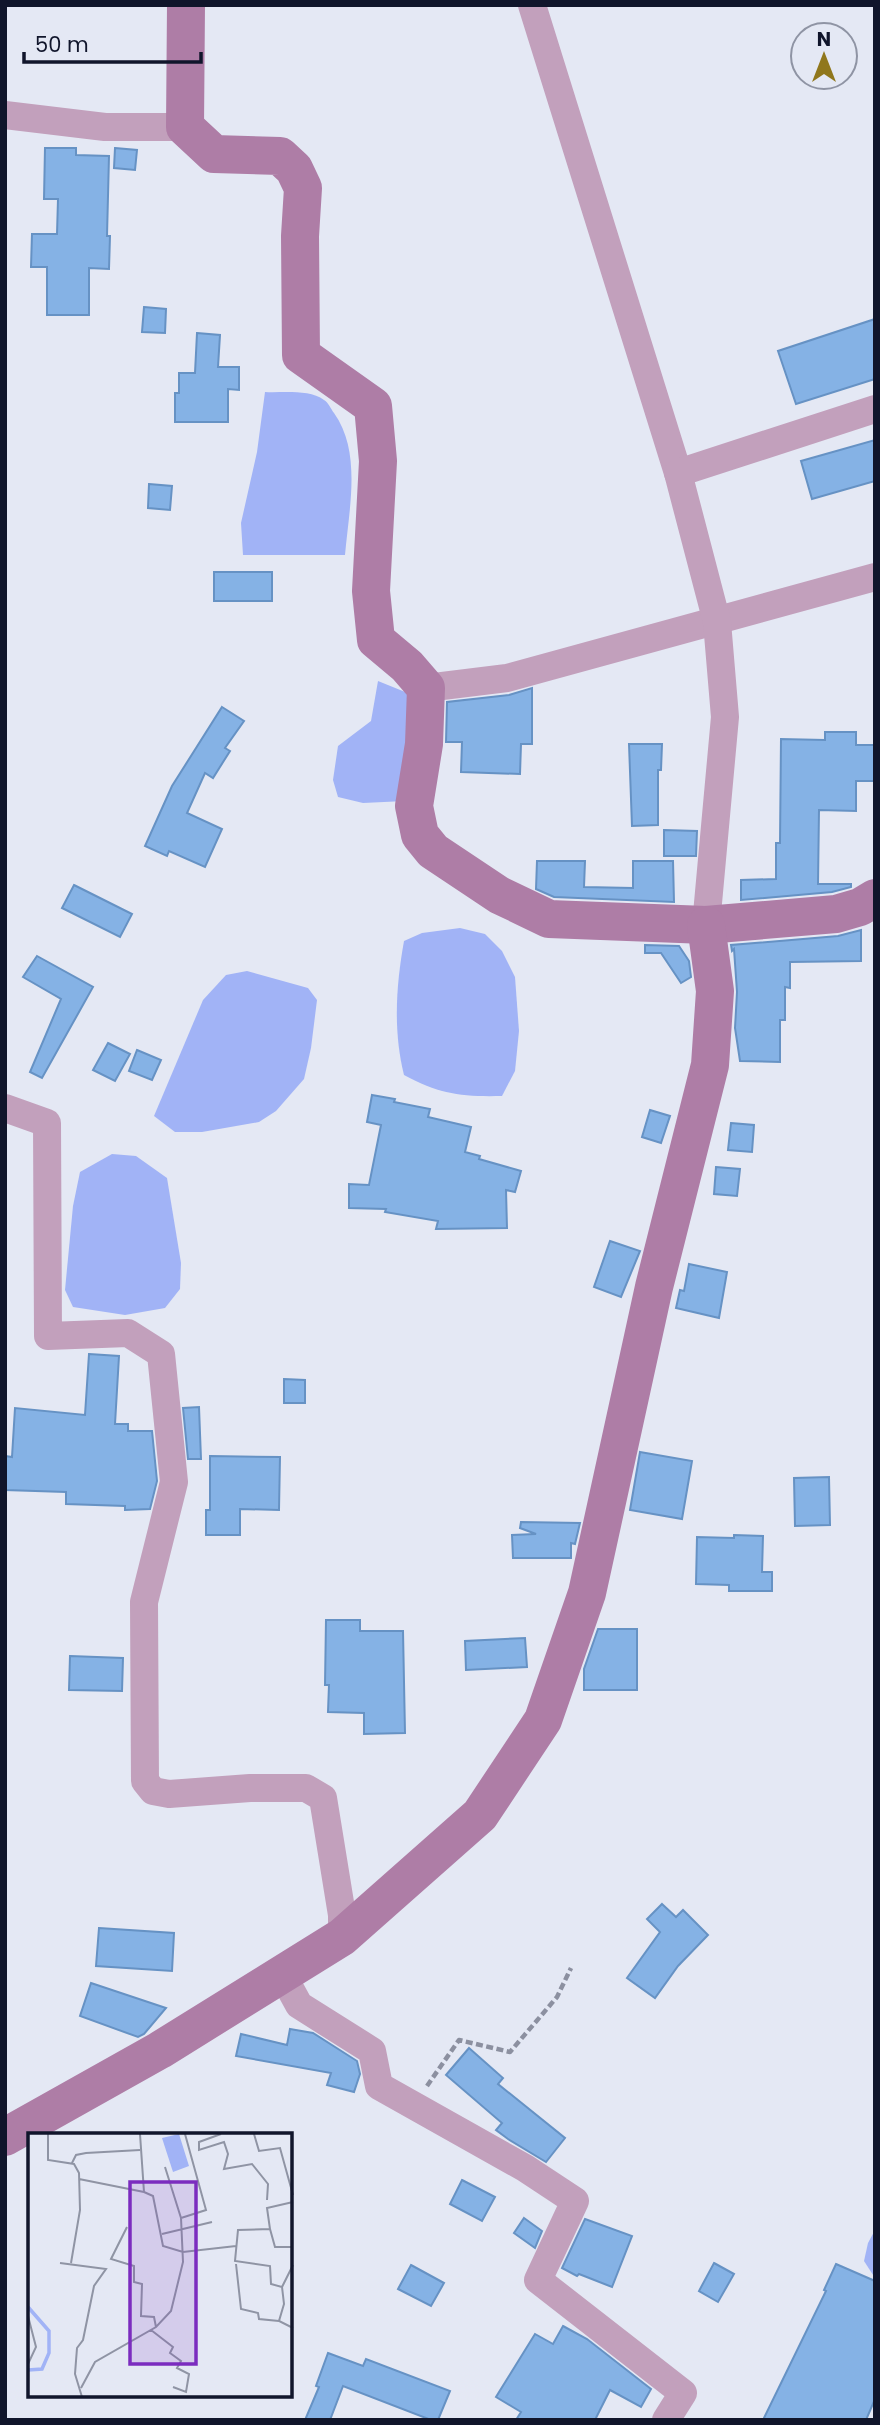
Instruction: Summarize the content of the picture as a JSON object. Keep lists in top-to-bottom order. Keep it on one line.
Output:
{"scale_bar":"50 m","north":"top"}
